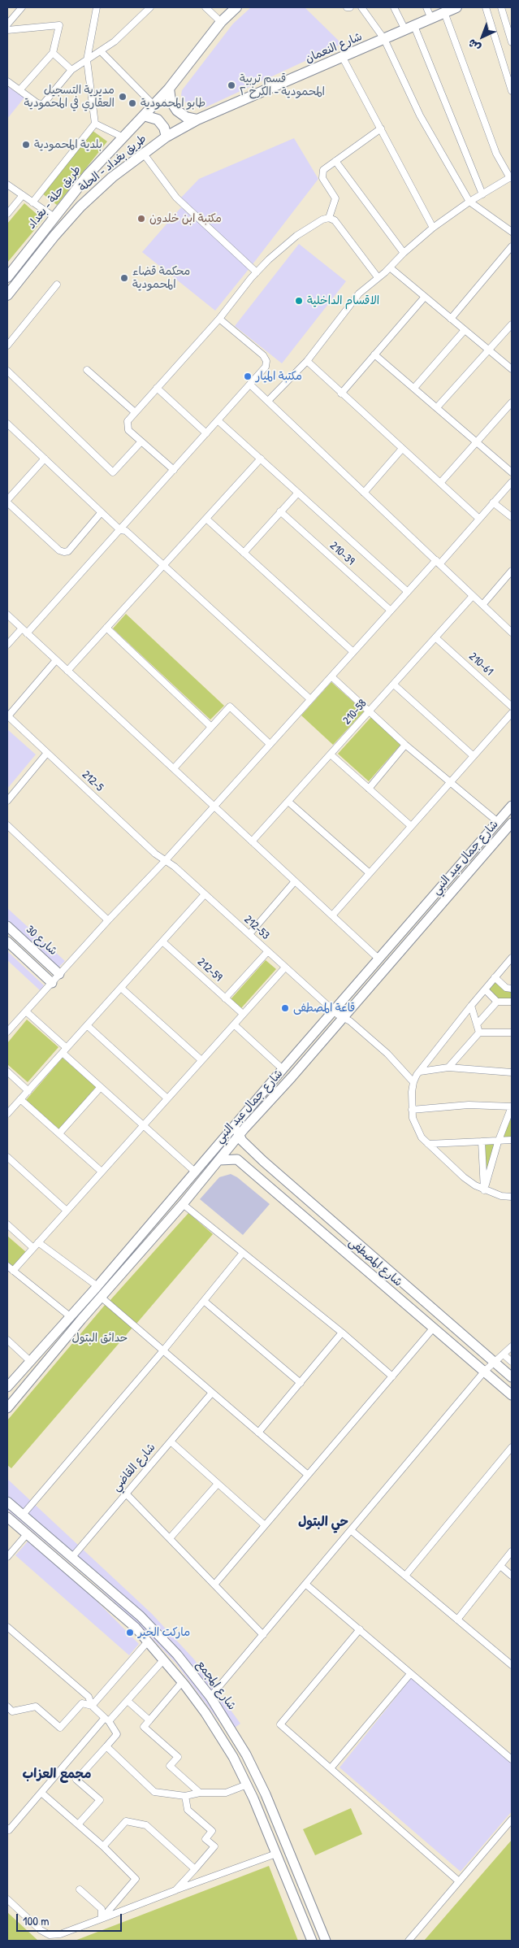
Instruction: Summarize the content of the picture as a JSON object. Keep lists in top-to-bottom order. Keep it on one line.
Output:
{"streets":{"main road":["شارع النعمان","طريق بغداد - الحلة","طريق حلة - بغداد"],"street":["210-39","210-61","210-58","212-5","شارع جمال عبد النبي","212-53","شارع 30","212-59","شارع المصطفى","شارع القاضي","شارع المجمع"]},"crossings":[["شارع النعمان","طريق بغداد - الحلة"],["210-61","210-58"],["212-5","212-53"],["شارع جمال عبد النبي","212-53"],["شارع جمال عبد النبي","شارع المصطفى"],["شارع القاضي","شارع المجمع"]],"districts":["حي البتول","مجمع العزاب"],"parks":["حدائق البتول"],"places":["قسم تربية المحمودية - الكرخ ٢","مديرية التسجيل العقاري في المحمودية","طابو المحمودية","بلدية المحمودية","مكتبة ابن خلدون","محكمة قضاء المحمودية","الاقسام الداخلية","مكتبة الميار","قاعة المصطفى","ماركت الخير"],"scale_bar":"100 m","north":"bottom left"}
